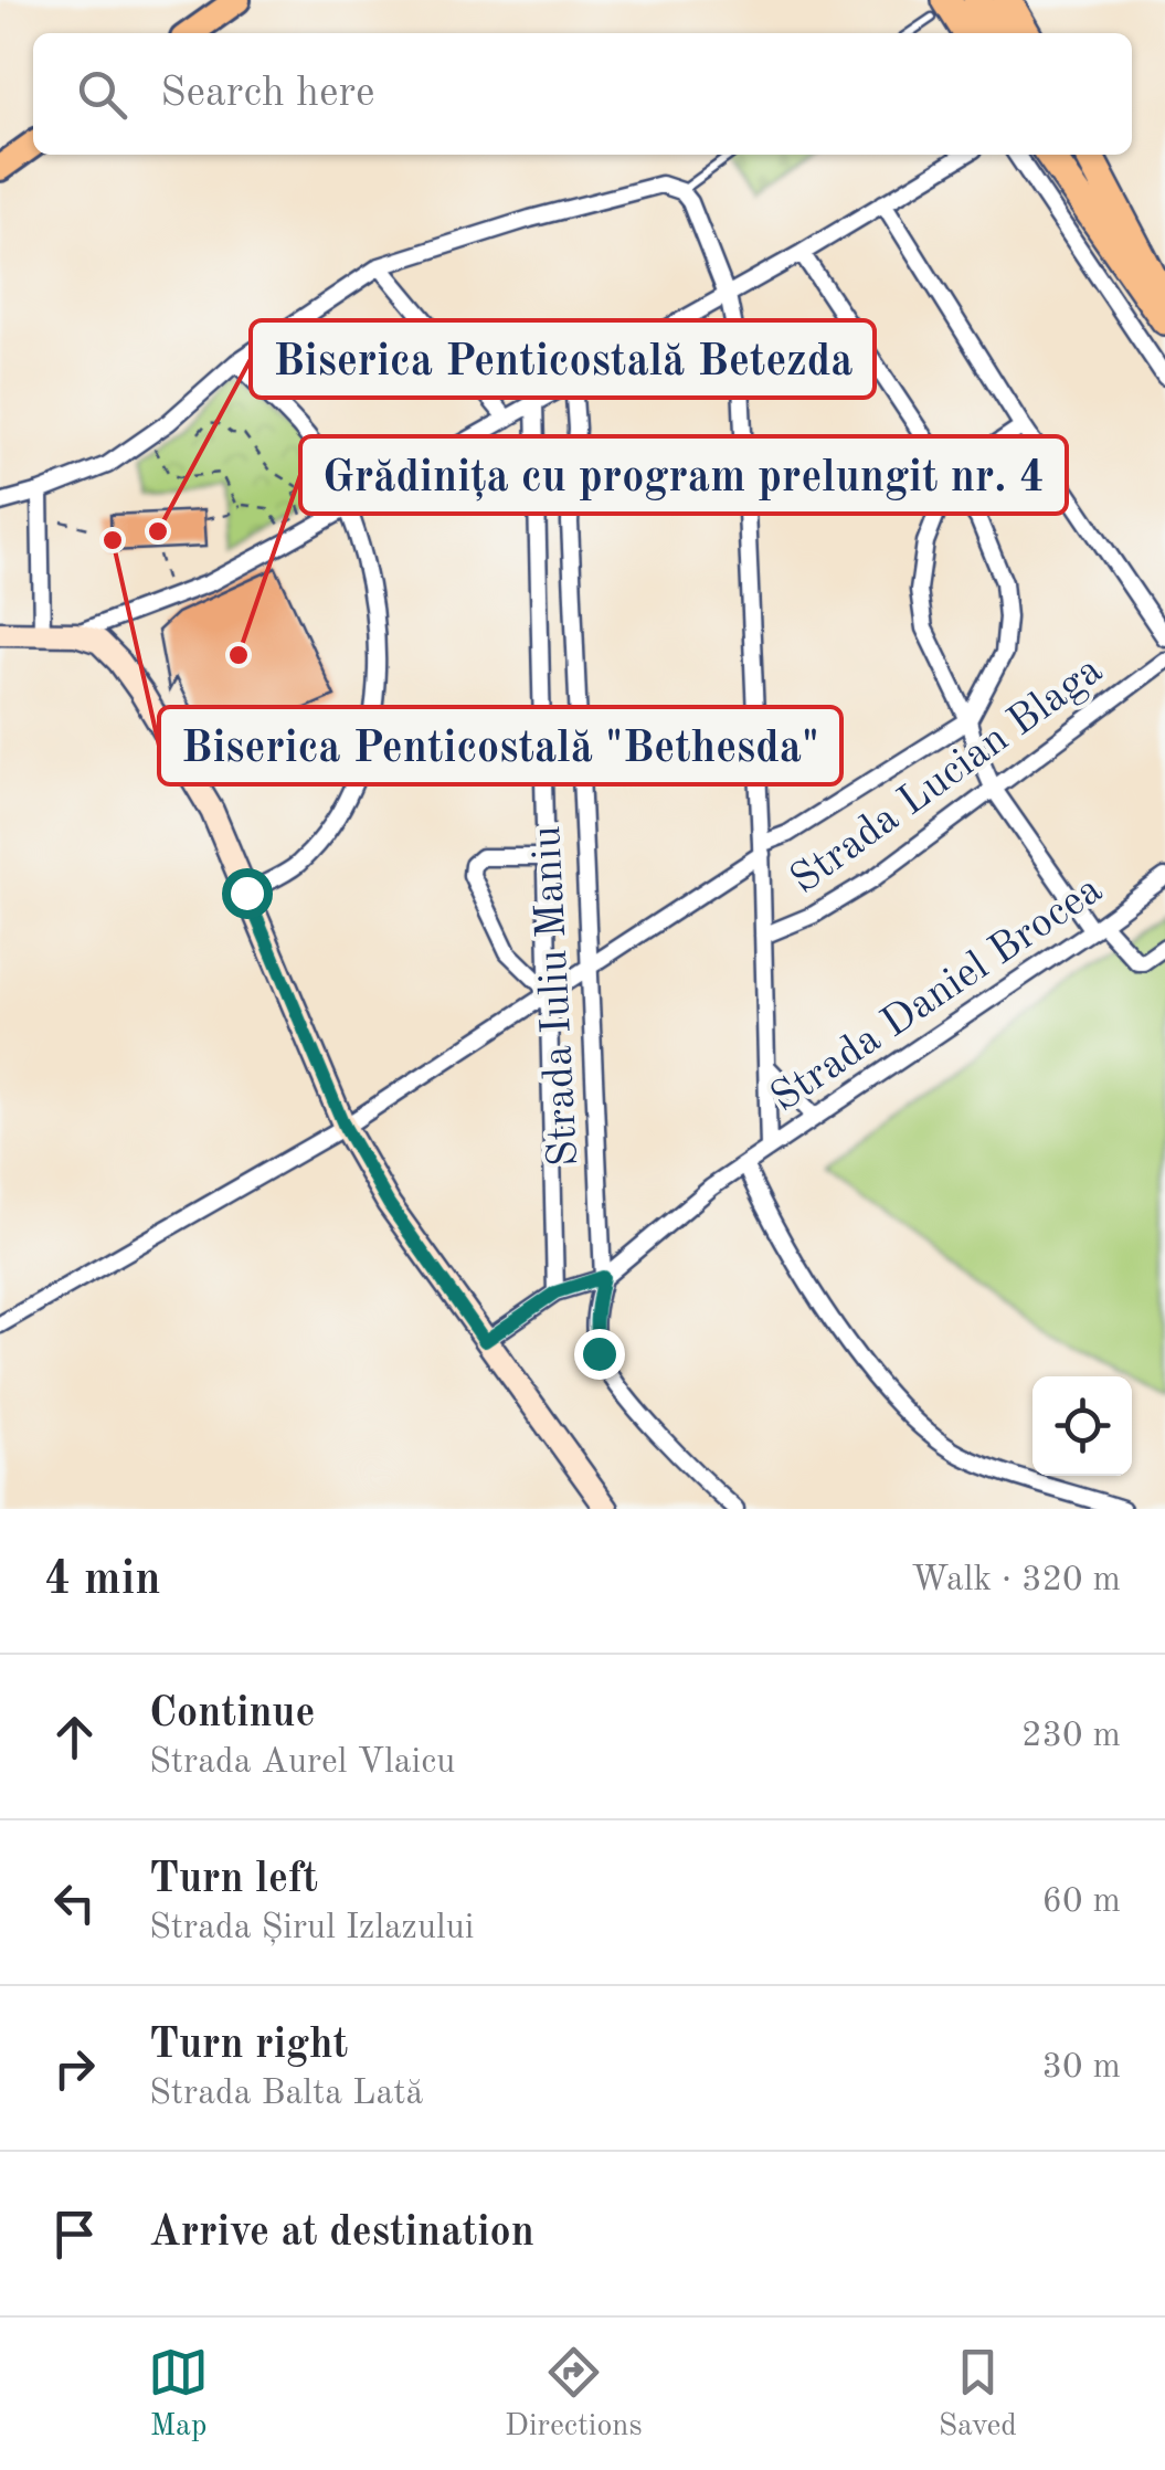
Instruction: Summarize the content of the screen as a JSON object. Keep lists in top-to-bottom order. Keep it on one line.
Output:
{"streets":{"street":["Strada Lucian Blaga","Strada Daniel Brocea","Strada Iuliu Maniu"]},"crossings":[["Strada Daniel Brocea","Strada Iuliu Maniu"]],"places":["Biserica Penticostală Betezda","Biserica Penticostală \"Bethesda\"","Grădinița cu program prelungit nr. 4"],"page":{"search":"Search here","heading":["4 min","Walk · 320 m"],"list":[["Continue","Strada Aurel Vlaicu","230 m"],["Turn left","Strada Șirul Izlazului","60 m"],["Turn right","Strada Balta Lată","30 m"],"Arrive at destination"],"nav":["Map","Directions","Saved"]}}
